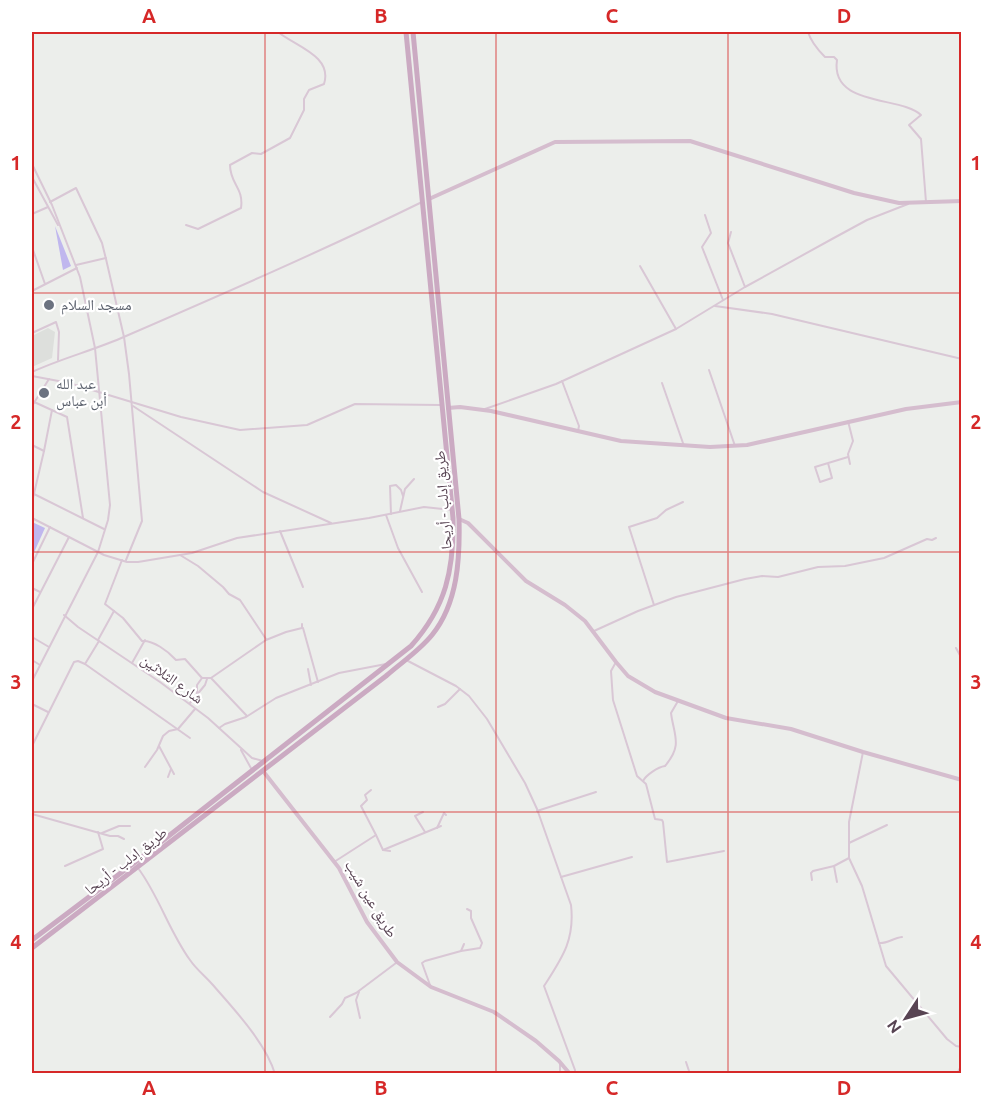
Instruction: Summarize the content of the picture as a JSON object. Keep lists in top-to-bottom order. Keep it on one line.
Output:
{"streets":{"main road":["طريق إدلب - أريحا"],"street":["شارع الثلاثين","طريق عين شيب"]},"crossings":[["طريق إدلب - أريحا","شارع الثلاثين"],["طريق إدلب - أريحا","طريق عين شيب"]],"places":["مسجد السلام","عبد الله أبن عباس"],"north":"bottom left","grid":{"columns":["A","B","C","D"],"rows":["1","2","3","4"]}}
